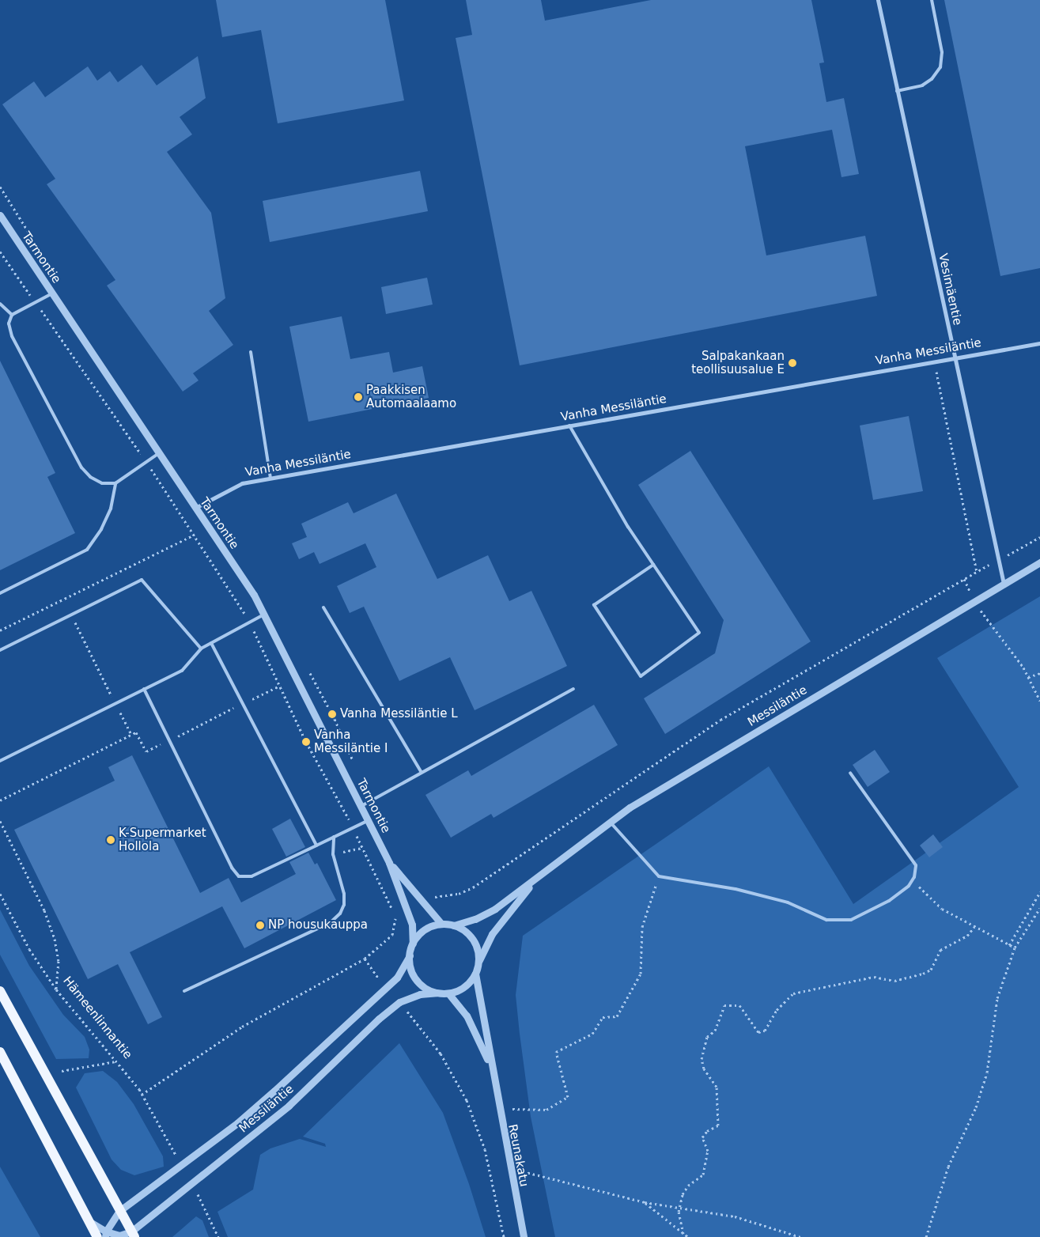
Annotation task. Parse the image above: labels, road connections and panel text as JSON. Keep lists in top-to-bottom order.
{
  "streets": {
    "street": [
      "Tarmontie",
      "Vesimäentie",
      "Vanha Messiläntie",
      "Messiläntie",
      "Reunakatu"
    ],
    "path": ["Hämeenlinnantie"]
  },
  "crossings": [
    ["Tarmontie", "Vanha Messiläntie"],
    ["Tarmontie", "Messiläntie"],
    ["Tarmontie", "Reunakatu"],
    ["Vesimäentie", "Vanha Messiläntie"],
    ["Vesimäentie", "Messiläntie"],
    ["Messiläntie", "Reunakatu"]
  ],
  "places": [
    "Salpakankaan teollisuusalue E",
    "Paakkisen Automaalaamo",
    "Vanha Messiläntie L",
    "Vanha Messiläntie I",
    "K-Supermarket Hollola",
    "NP housukauppa"
  ]
}
